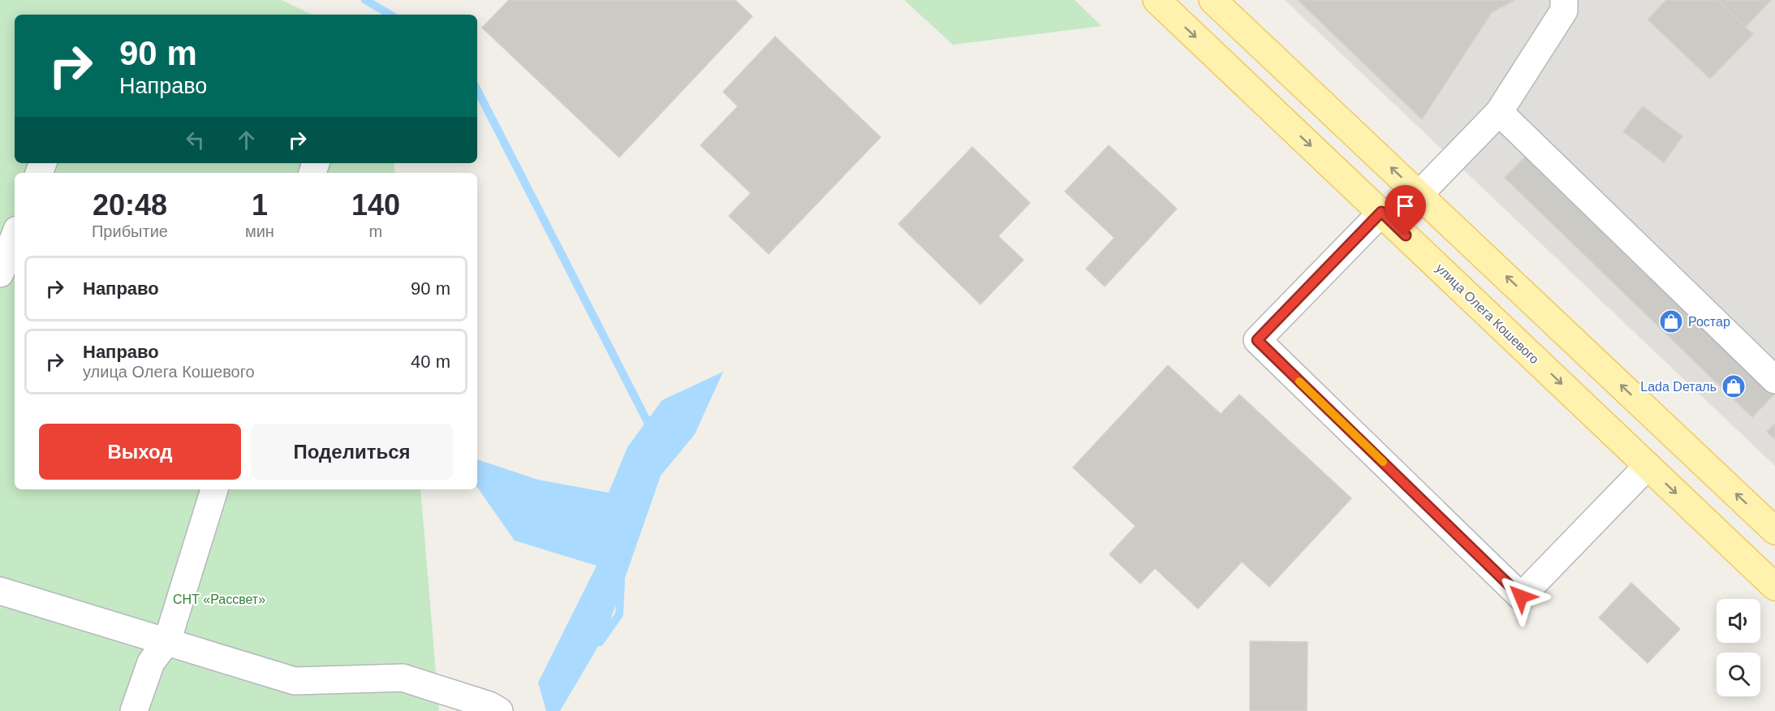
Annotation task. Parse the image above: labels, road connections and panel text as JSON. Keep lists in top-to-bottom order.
{
  "streets": {
    "main road": ["улица Олега Кошевого"]
  },
  "parks": ["СНТ «Рассвет»"],
  "places": {
    "shop": ["Ростар", "Lada Dеталь"]
  },
  "page": {
    "turn": ["90 m", "Направо"],
    "eta": [
      "20:48",
      "Прибытие",
      "1",
      "мин",
      "140",
      "m"
    ],
    "list": [
      {
        "name": "Направо",
        "value": "90 m"
      },
      {
        "name": "Направо",
        "note": "улица Олега Кошевого",
        "value": "40 m"
      }
    ],
    "buttons": ["Выход", "Поделиться"]
  }
}
